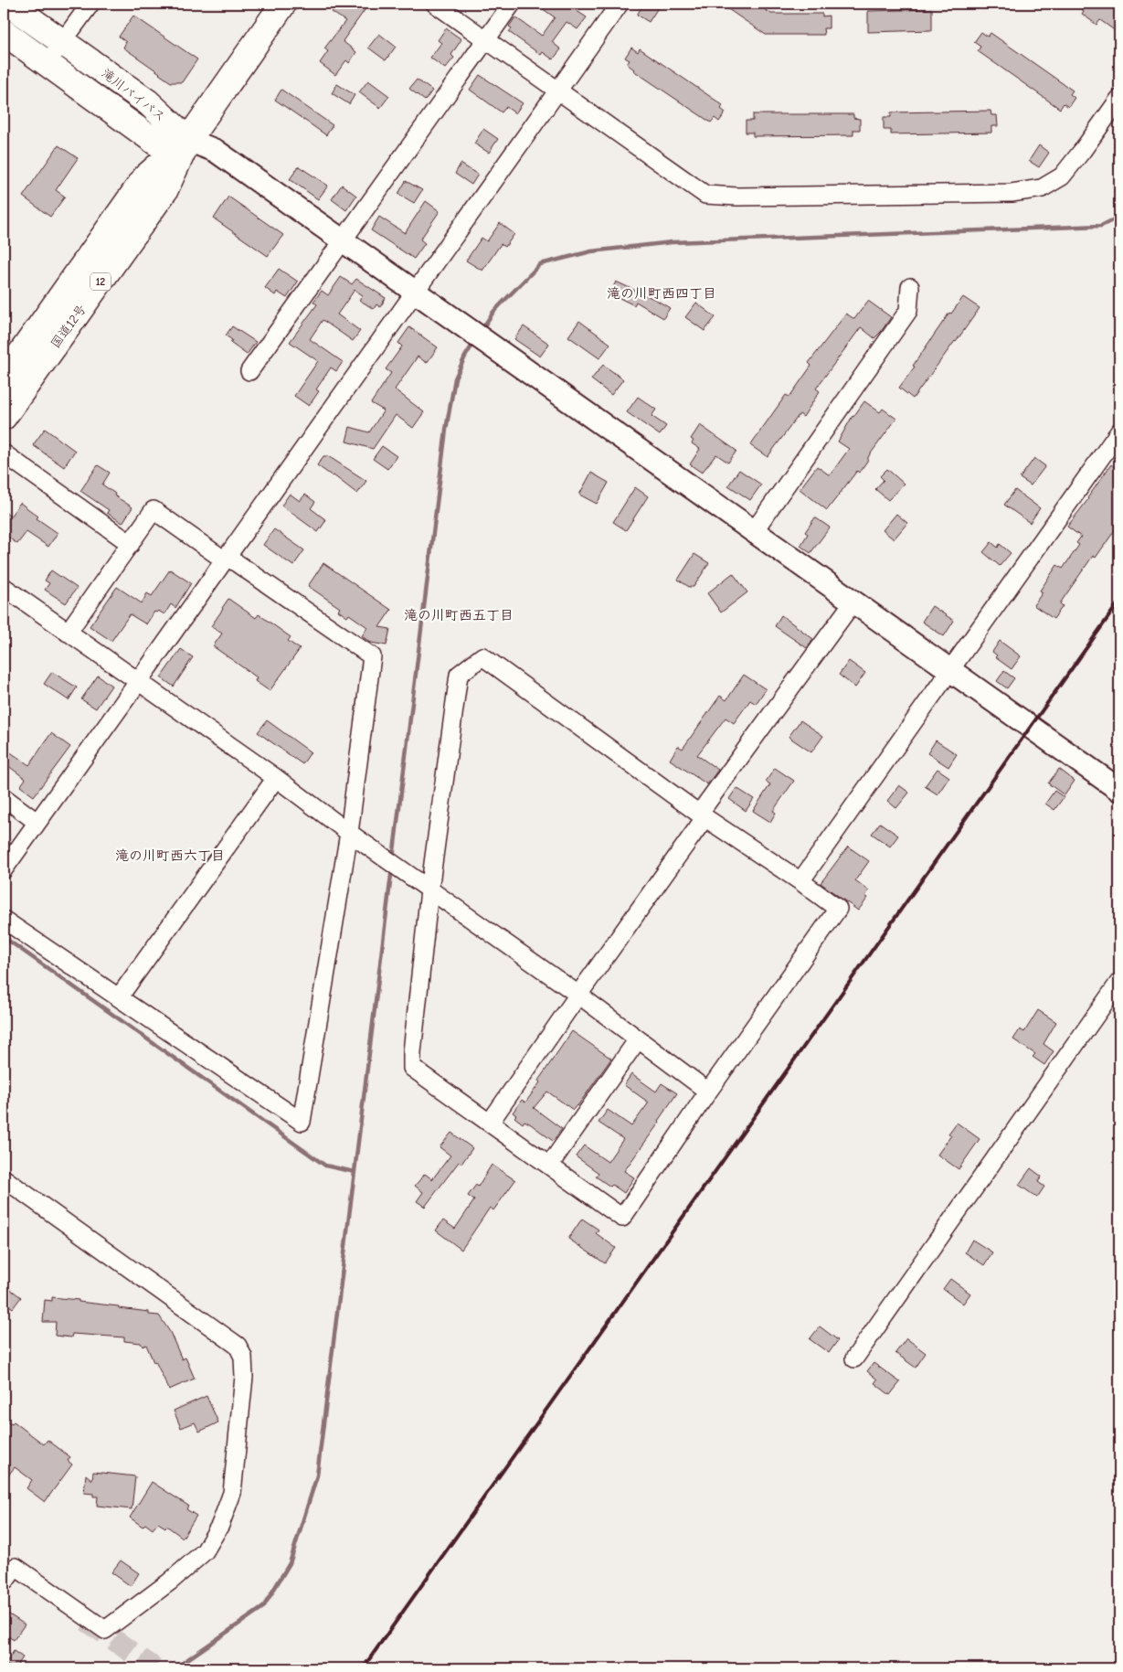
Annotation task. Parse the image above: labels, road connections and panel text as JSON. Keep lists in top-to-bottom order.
{
  "streets": {
    "highway": ["滝川バイパス", "12", "国道12号"]
  },
  "crossings": [
    ["滝川バイパス", "国道12号"]
  ],
  "districts": ["滝の川町西四丁目", "滝の川町西五丁目", "滝の川町西六丁目"]
}
